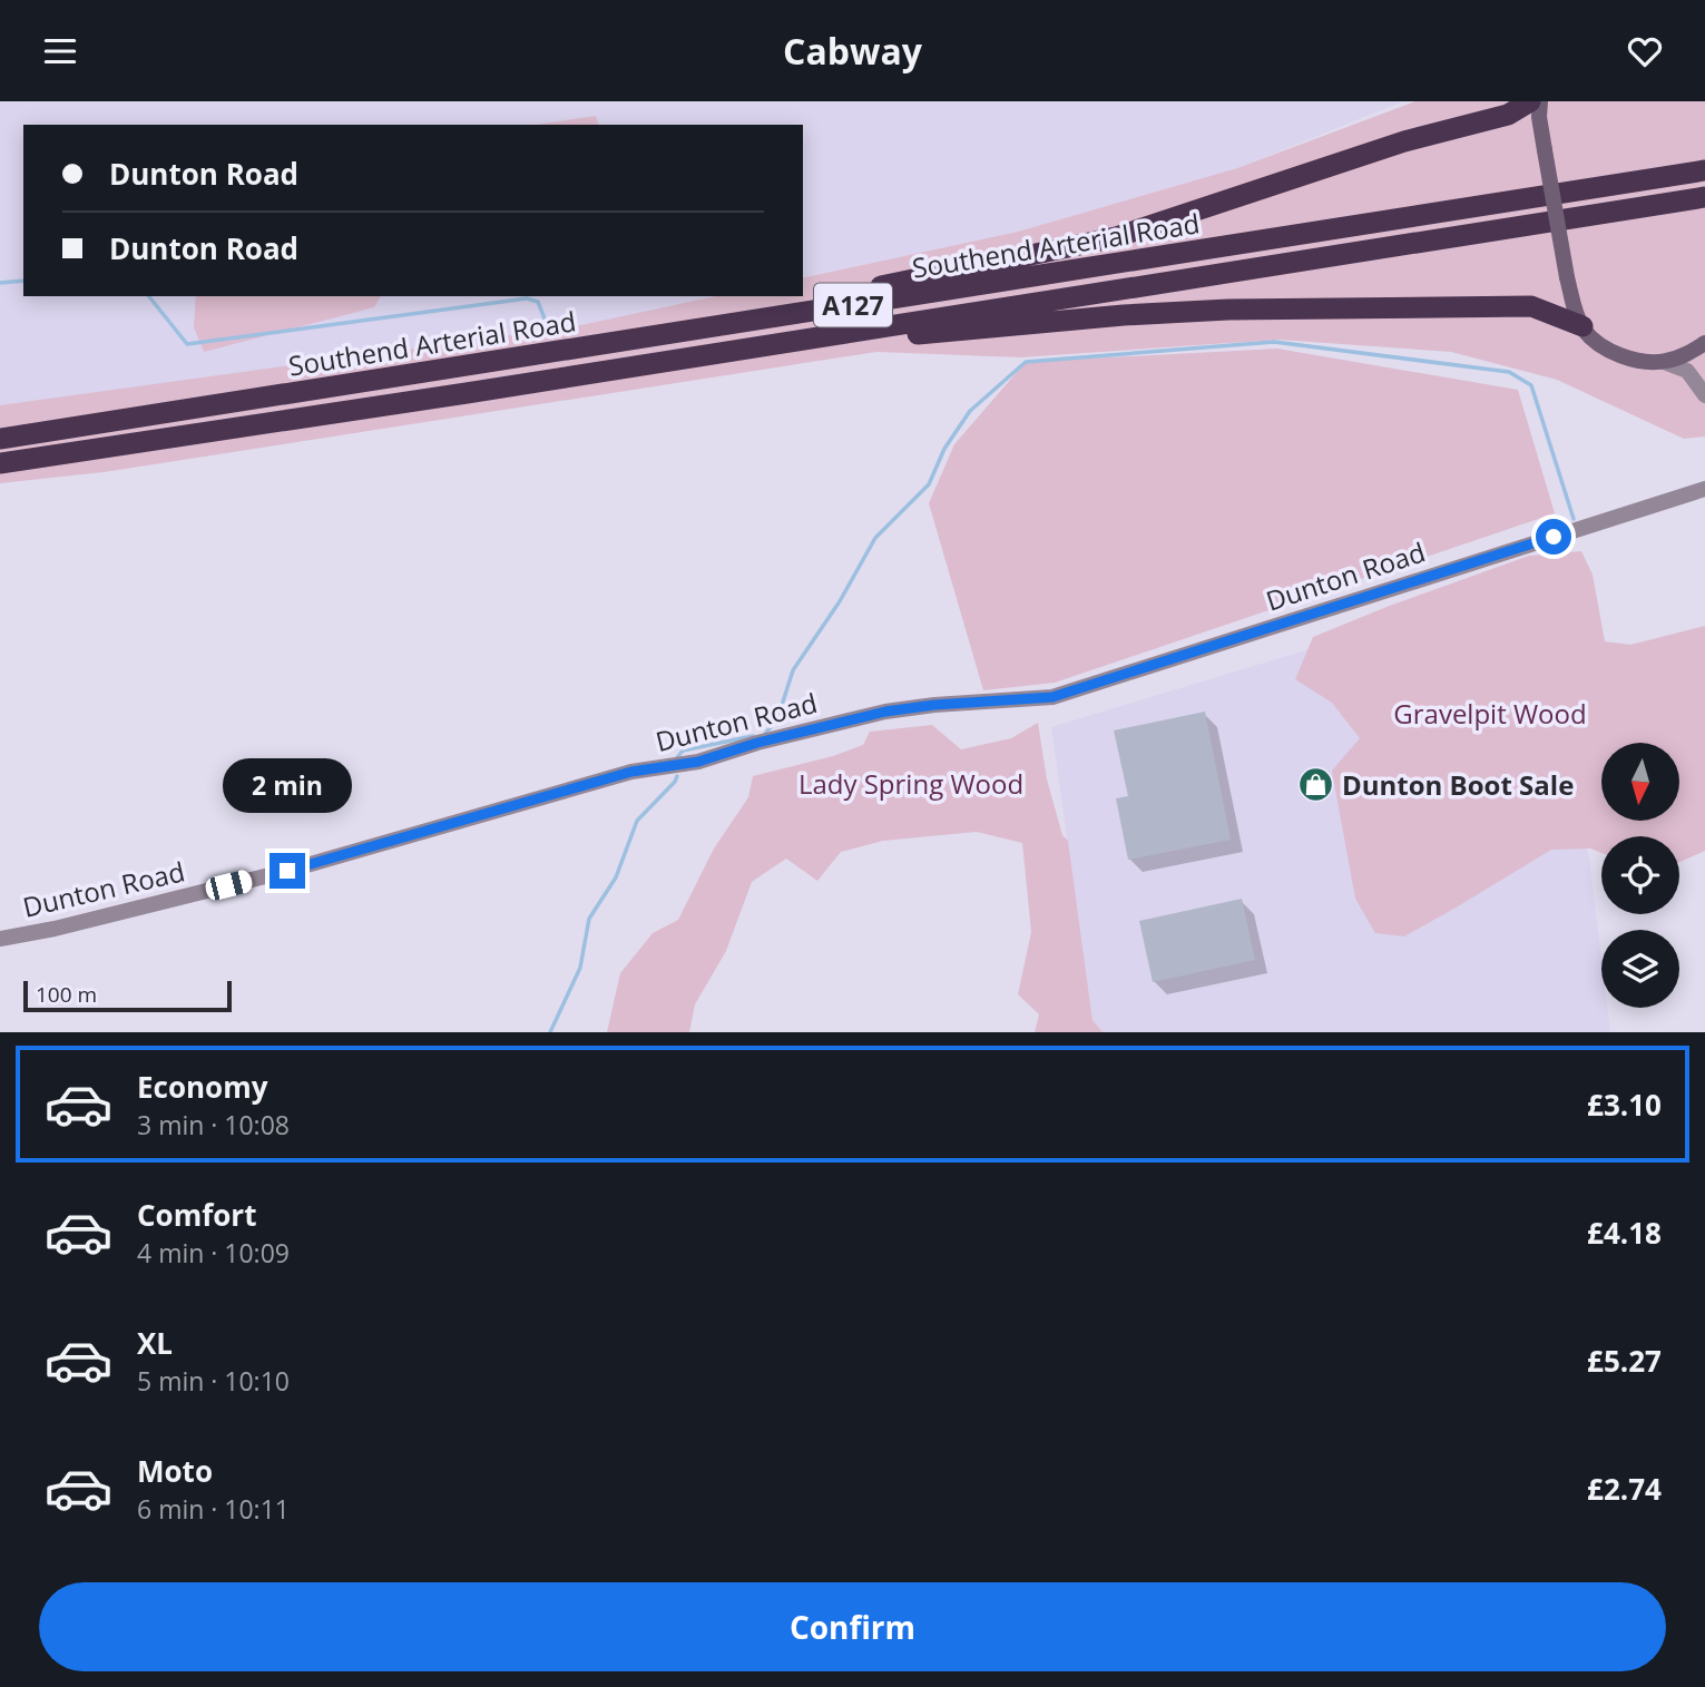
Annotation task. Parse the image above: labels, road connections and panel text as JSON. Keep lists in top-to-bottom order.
{
  "streets": {
    "highway": ["Southend Arterial Road", "A127"],
    "street": ["Dunton Road"]
  },
  "parks": ["Gravelpit Wood", "Lady Spring Wood"],
  "places": {
    "shop": ["Dunton Boot Sale"]
  },
  "scale_bar": "100 m",
  "north": "bottom",
  "page": {
    "header": "Cabway",
    "banner": ["Dunton Road", "Dunton Road"],
    "bubble": "2 min",
    "scale": "100 m",
    "list": [
      {
        "name": "Economy",
        "note": "3 min · 10:08",
        "value": "£3.10"
      },
      {
        "name": "Comfort",
        "note": "4 min · 10:09",
        "value": "£4.18"
      },
      {
        "name": "XL",
        "note": "5 min · 10:10",
        "value": "£5.27"
      },
      {
        "name": "Moto",
        "note": "6 min · 10:11",
        "value": "£2.74"
      }
    ],
    "buttons": "Confirm"
  }
}
